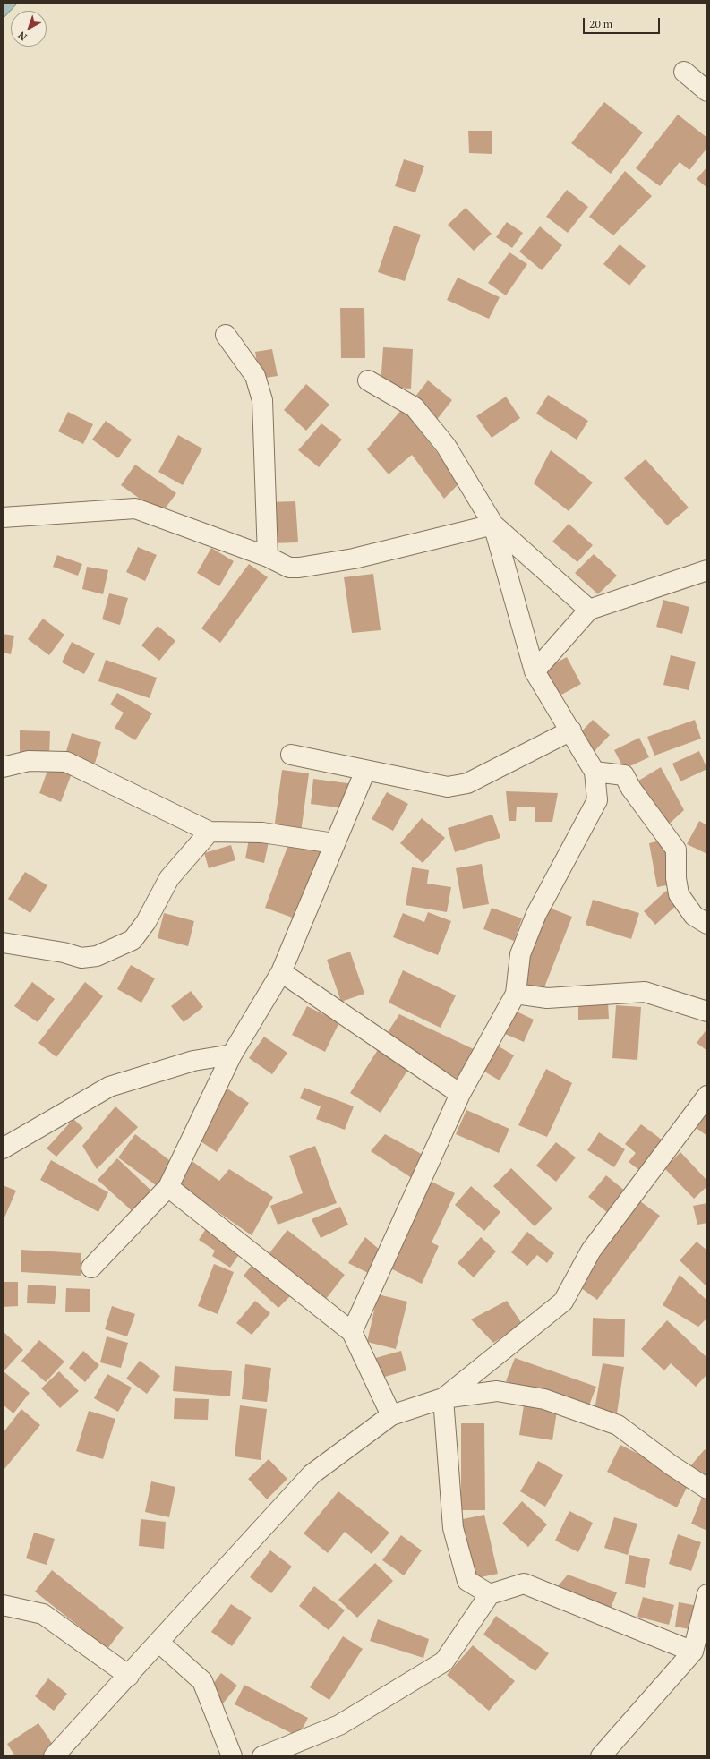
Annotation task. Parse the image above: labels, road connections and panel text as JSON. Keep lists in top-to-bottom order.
{
  "scale_bar": "20 m",
  "north": "bottom left"
}
